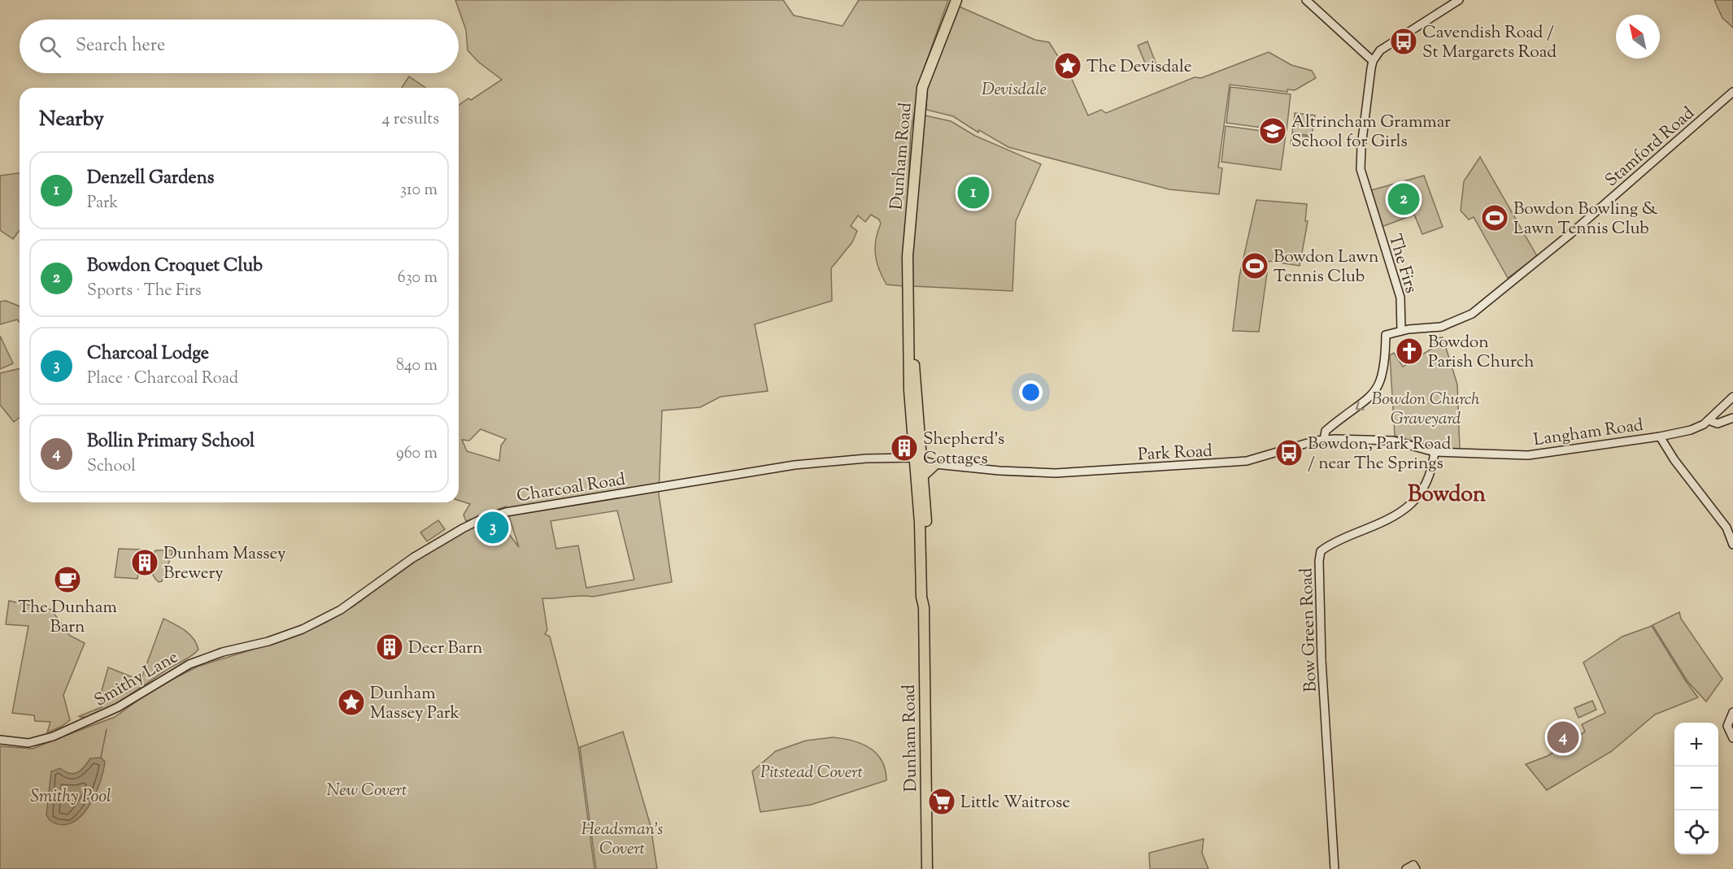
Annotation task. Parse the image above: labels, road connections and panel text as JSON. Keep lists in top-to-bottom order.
{
  "streets": {
    "highway": ["Dunham Road"],
    "main road": [
      "Stamford Road",
      "The Firs",
      "Langham Road",
      "Park Road",
      "Charcoal Road",
      "Bow Green Road",
      "Smithy Lane"
    ]
  },
  "crossings": [
    ["Stamford Road", "The Firs"],
    ["Stamford Road", "Park Road"],
    ["Dunham Road", "Park Road"],
    ["Dunham Road", "Charcoal Road"],
    ["Langham Road", "Park Road"],
    ["Langham Road", "Bow Green Road"],
    ["Park Road", "Charcoal Road"],
    ["Park Road", "Bow Green Road"],
    ["Charcoal Road", "Smithy Lane"]
  ],
  "districts": ["Bowdon"],
  "water": ["Smithy Pool"],
  "parks": [
    "Devisdale",
    "Bowdon Church Graveyard",
    "Pitstead Covert",
    "New Covert",
    "Headsman's Covert"
  ],
  "places": {
    "bus stop": ["Cavendish Road / St Margarets Road", "Bowdon, Park Road / near The Springs"],
    "place": ["The Devisdale", "Dunham Massey Park"],
    "school or university": ["Altrincham Grammar School for Girls"],
    "sports": ["Bowdon Bowling & Lawn Tennis Club", "Bowdon Lawn Tennis Club"],
    "church": ["Bowdon Parish Church"],
    "building": ["Shepherd's Cottages", "Dunham Massey Brewery", "Deer Barn"],
    "cafe": ["The Dunham Barn"],
    "supermarket": ["Little Waitrose"]
  },
  "north": "top left",
  "page": {
    "search": "Search here",
    "heading": ["Nearby", "4 results"],
    "list": [
      {
        "mark": "1",
        "name": "Denzell Gardens",
        "note": "Park",
        "value": "310 m"
      },
      {
        "mark": "2",
        "name": "Bowdon Croquet Club",
        "note": "Sports · The Firs",
        "value": "630 m"
      },
      {
        "mark": "3",
        "name": "Charcoal Lodge",
        "note": "Place · Charcoal Road",
        "value": "840 m"
      },
      {
        "mark": "4",
        "name": "Bollin Primary School",
        "note": "School",
        "value": "960 m"
      }
    ],
    "pins": [
      "1",
      "2",
      "3",
      "4"
    ],
    "map_buttons": ["+", "−"]
  }
}
